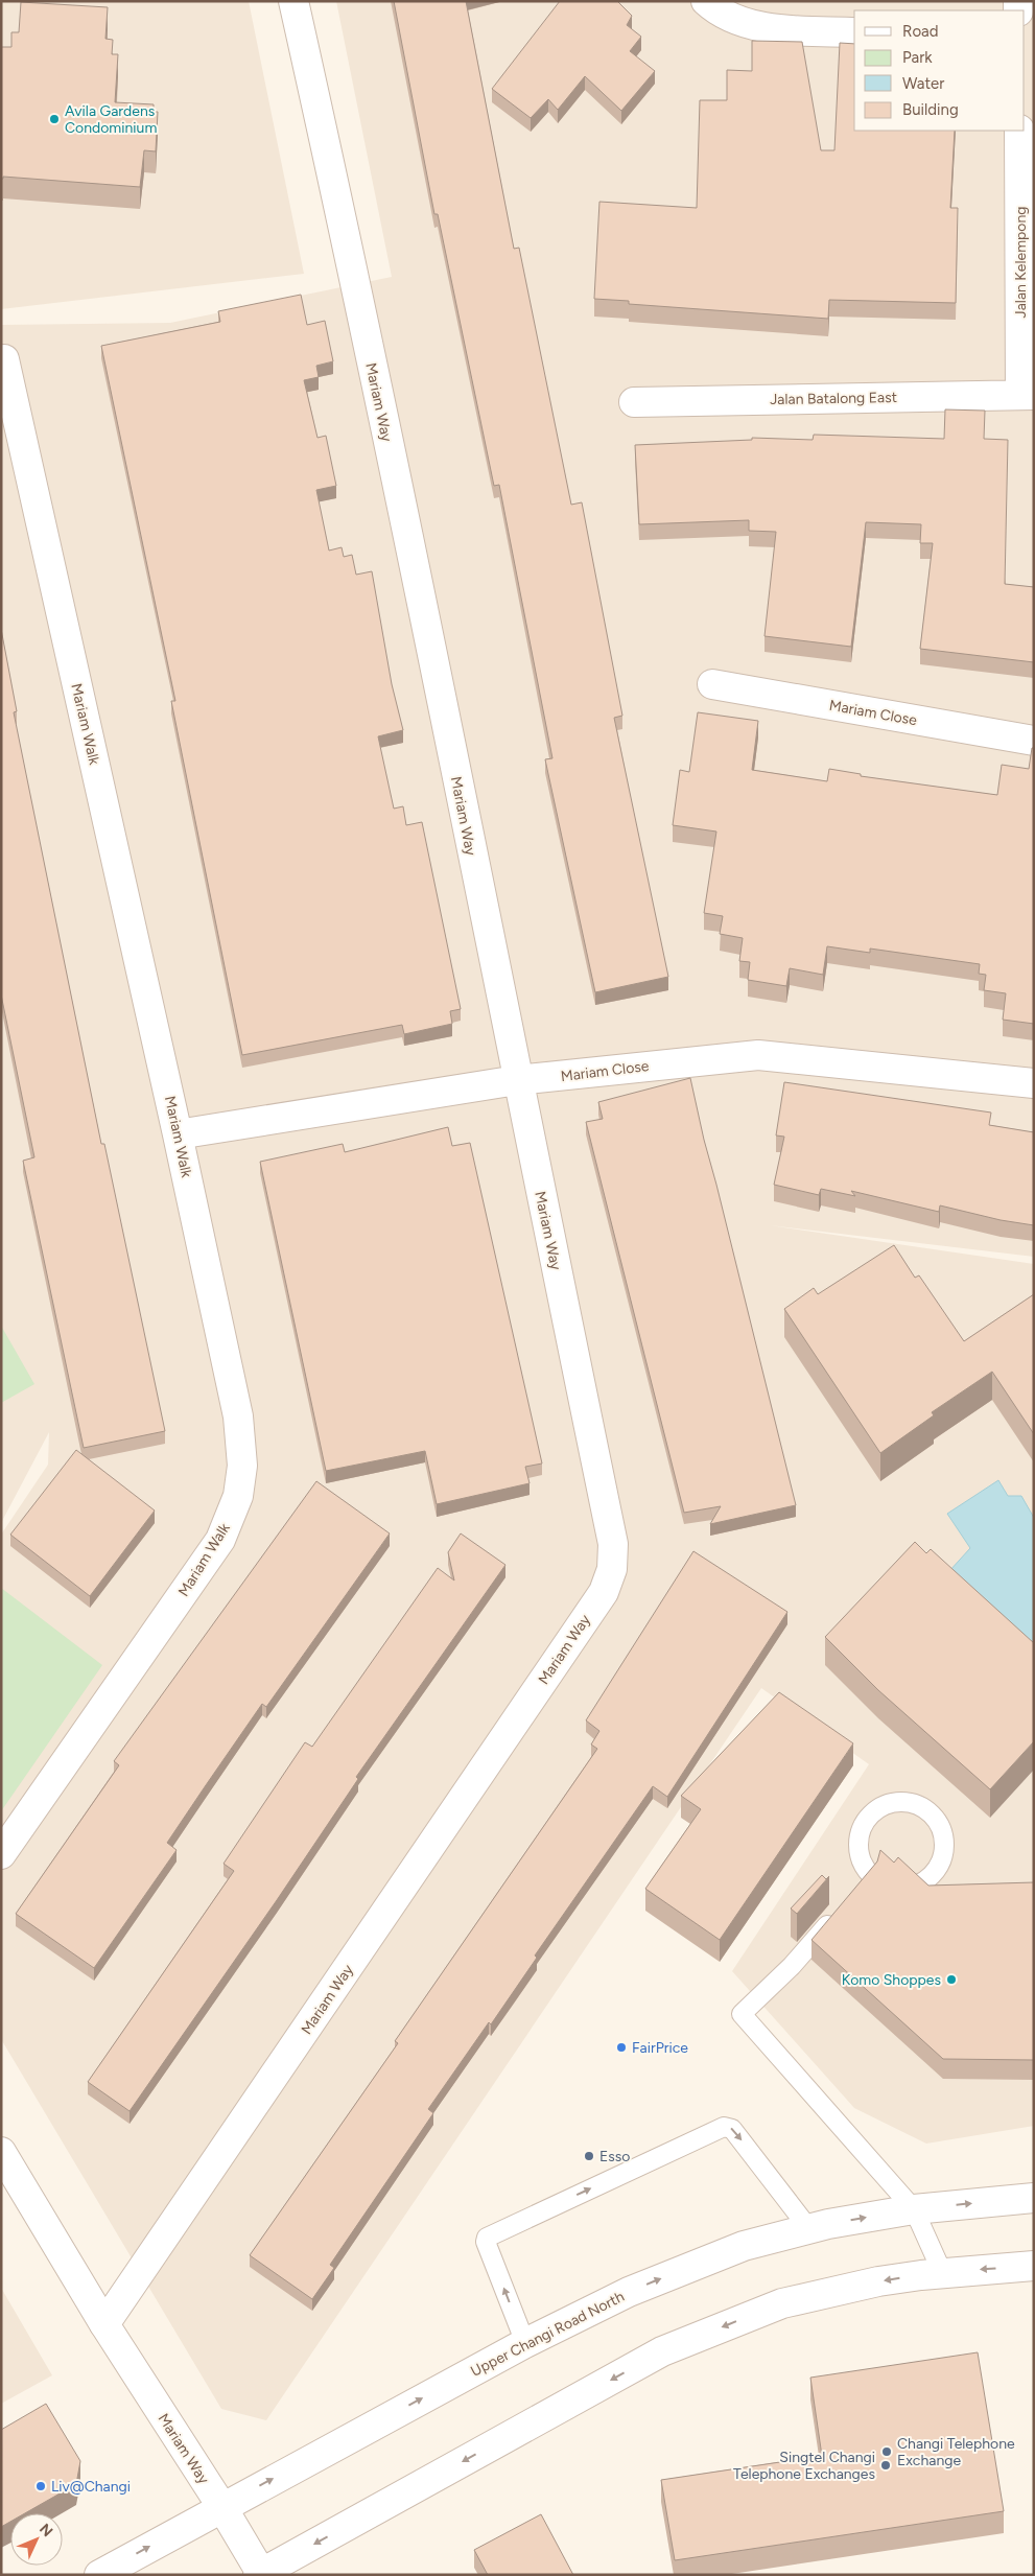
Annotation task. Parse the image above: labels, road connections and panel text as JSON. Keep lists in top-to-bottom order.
{
  "streets": {
    "street": [
      "Jalan Kelempong",
      "Jalan Batalong East",
      "Mariam Way",
      "Mariam Close",
      "Mariam Walk",
      "Upper Changi Road North"
    ]
  },
  "crossings": [
    ["Jalan Kelempong", "Jalan Batalong East"],
    ["Mariam Way", "Mariam Close"],
    ["Mariam Way", "Upper Changi Road North"],
    ["Mariam Close", "Mariam Walk"]
  ],
  "places": [
    "Avila Gardens Condominium",
    "Komo Shoppes",
    "FairPrice",
    "Esso",
    "Changi Telephone Exchange",
    "Singtel Changi Telephone Exchanges",
    "Liv@Changi"
  ],
  "legend": [
    "Road",
    "Park",
    "Water",
    "Building"
  ],
  "north": "top right"
}
